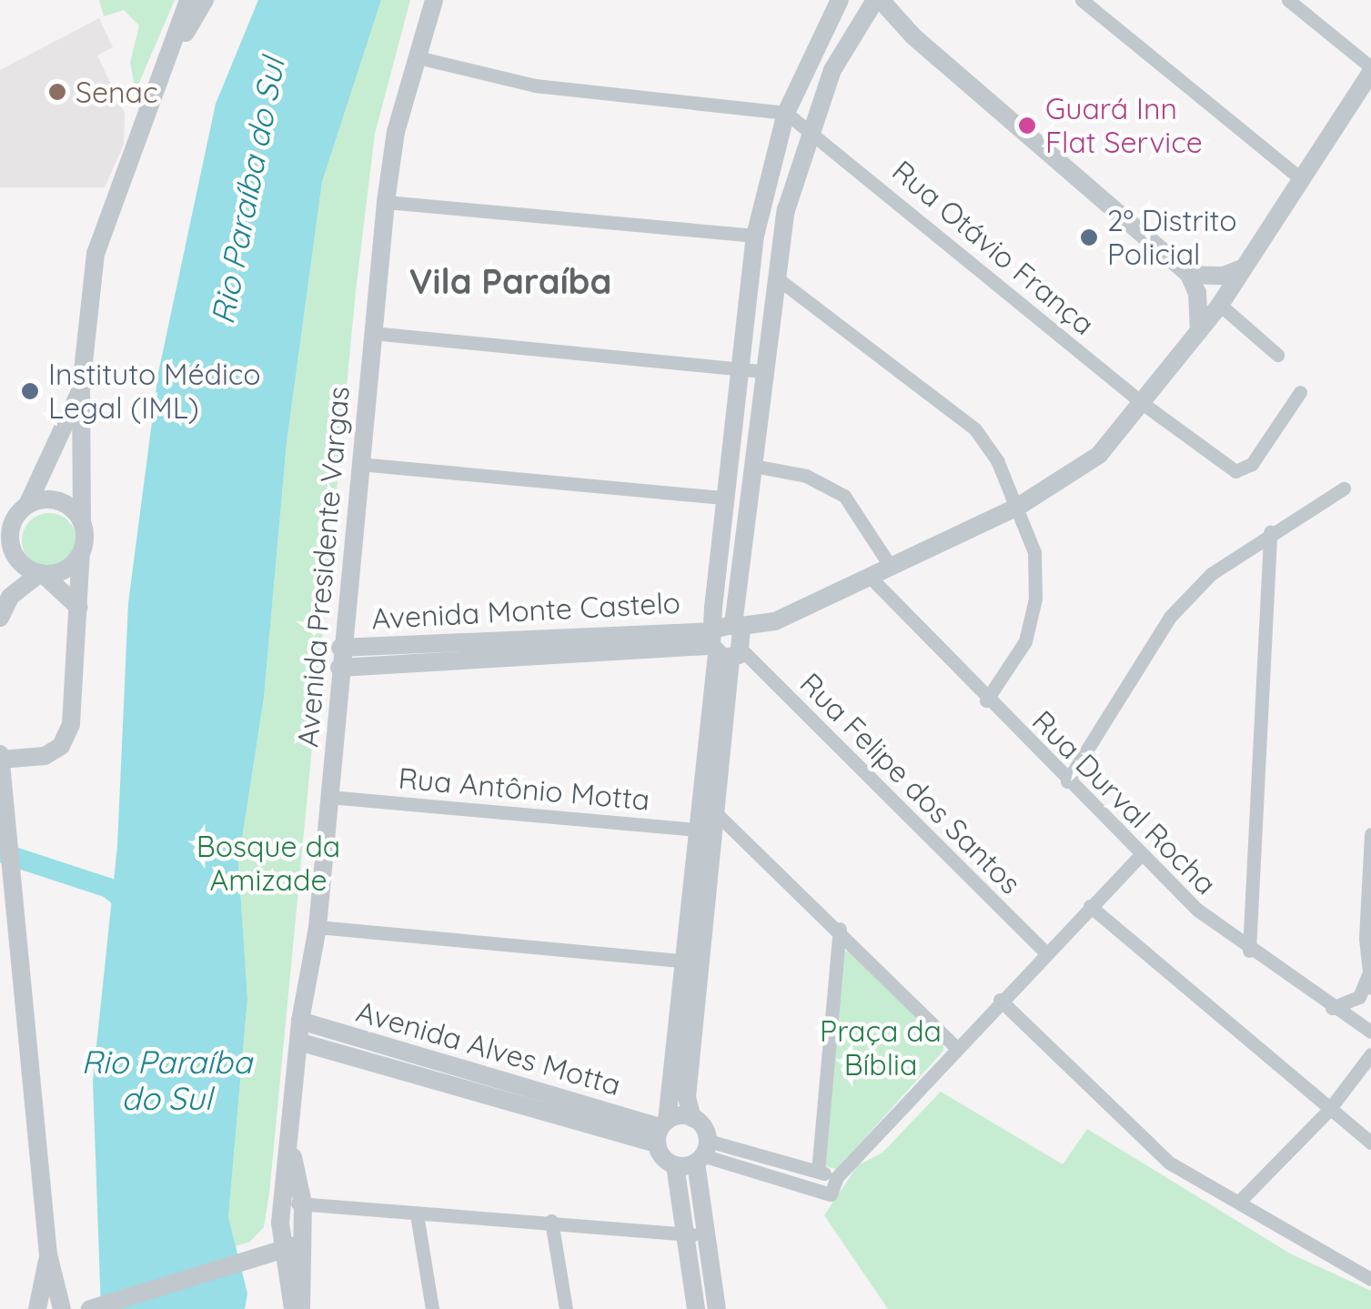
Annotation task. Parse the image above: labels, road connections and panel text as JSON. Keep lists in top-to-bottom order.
{
  "streets": {
    "street": [
      "Rua Otávio França",
      "Avenida Presidente Vargas",
      "Avenida Monte Castelo",
      "Rua Felipe dos Santos",
      "Rua Antônio Motta",
      "Rua Durval Rocha",
      "Avenida Alves Motta"
    ]
  },
  "crossings": [
    ["Avenida Presidente Vargas", "Avenida Monte Castelo"],
    ["Avenida Presidente Vargas", "Rua Antônio Motta"],
    ["Avenida Presidente Vargas", "Avenida Alves Motta"],
    ["Avenida Monte Castelo", "Rua Felipe dos Santos"]
  ],
  "districts": ["Vila Paraíba"],
  "water": ["Rio Paraíba do Sul"],
  "parks": ["Bosque da Amizade", "Praça da Bíblia"],
  "places": [
    "Senac",
    "Guará Inn Flat Service",
    "2º Distrito Policial",
    "Instituto Médico Legal (IML)"
  ]
}
